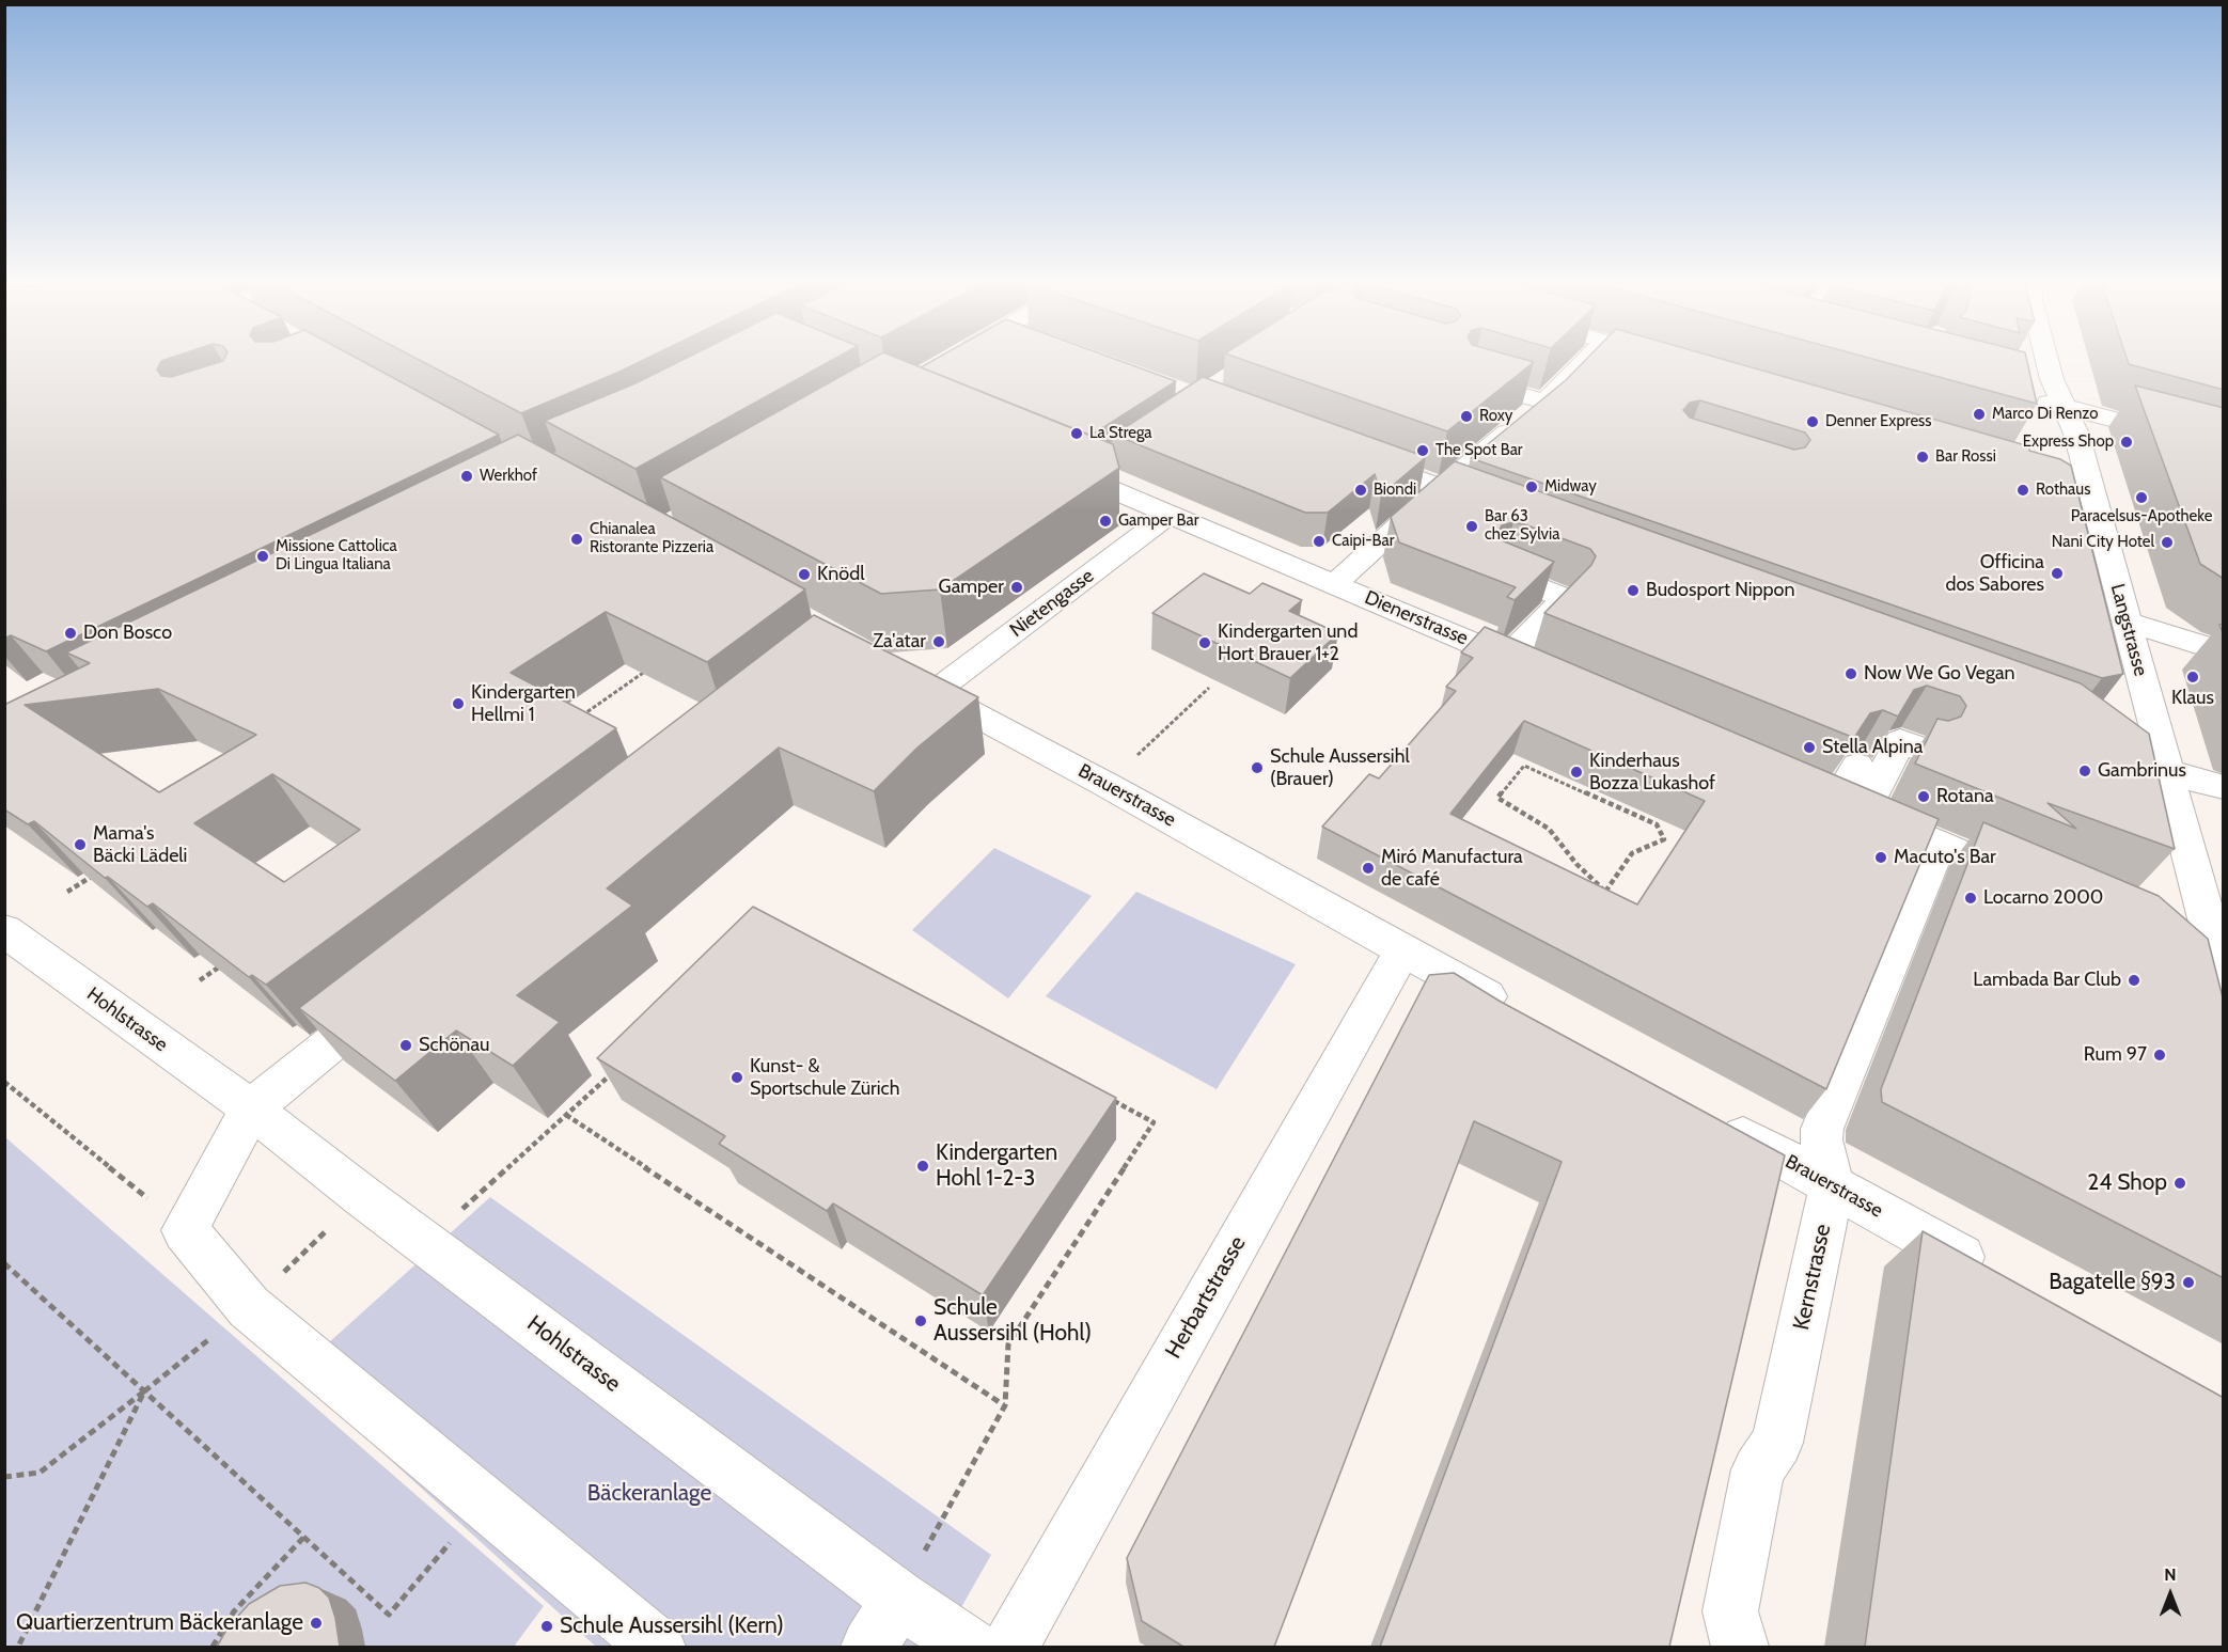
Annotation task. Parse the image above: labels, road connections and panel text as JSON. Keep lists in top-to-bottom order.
{
  "streets": {
    "street": [
      "Nietengasse",
      "Dienerstrasse",
      "Langstrasse",
      "Brauerstrasse",
      "Hohlstrasse",
      "Kernstrasse",
      "Herbartstrasse"
    ]
  },
  "crossings": [
    ["Nietengasse", "Dienerstrasse"],
    ["Nietengasse", "Brauerstrasse"],
    ["Brauerstrasse", "Kernstrasse"],
    ["Brauerstrasse", "Herbartstrasse"]
  ],
  "parks": ["Bäckeranlage"],
  "places": [
    "Marco Di Renzo",
    "Roxy",
    "Denner Express",
    "La Strega",
    "Express Shop",
    "The Spot Bar",
    "Bar Rossi",
    "Werkhof",
    "Midway",
    "Biondi",
    "Rothaus",
    "Paracelsus-Apotheke",
    "Gamper Bar",
    "Bar 63 chez Sylvia",
    "Chianalea Ristorante Pizzeria",
    "Caipi-Bar",
    "Nani City Hotel",
    "Missione Cattolica Di Lingua Italiana",
    "Officina dos Sabores",
    "Knödl",
    "Gamper",
    "Budosport Nippon",
    "Don Bosco",
    "Za'atar",
    "Kindergarten und Hort Brauer 1+2",
    "Now We Go Vegan",
    "Klaus",
    "Kindergarten Hellmi 1",
    "Stella Alpina",
    "Schule Aussersihl (Brauer)",
    "Gambrinus",
    "Kinderhaus Bozza Lukashof",
    "Rotana",
    "Mama's Bäcki Lädeli",
    "Macuto's Bar",
    "Miró Manufactura de café",
    "Locarno 2000",
    "Lambada Bar Club",
    "Schönau",
    "Rum 97",
    "Kunst- & Sportschule Zürich",
    "Kindergarten Hohl 1-2-3",
    "24 Shop",
    "Bagatelle §93",
    "Schule Aussersihl (Hohl)",
    "Quartierzentrum Bäckeranlage",
    "Schule Aussersihl (Kern)"
  ],
  "north": "top"
}
